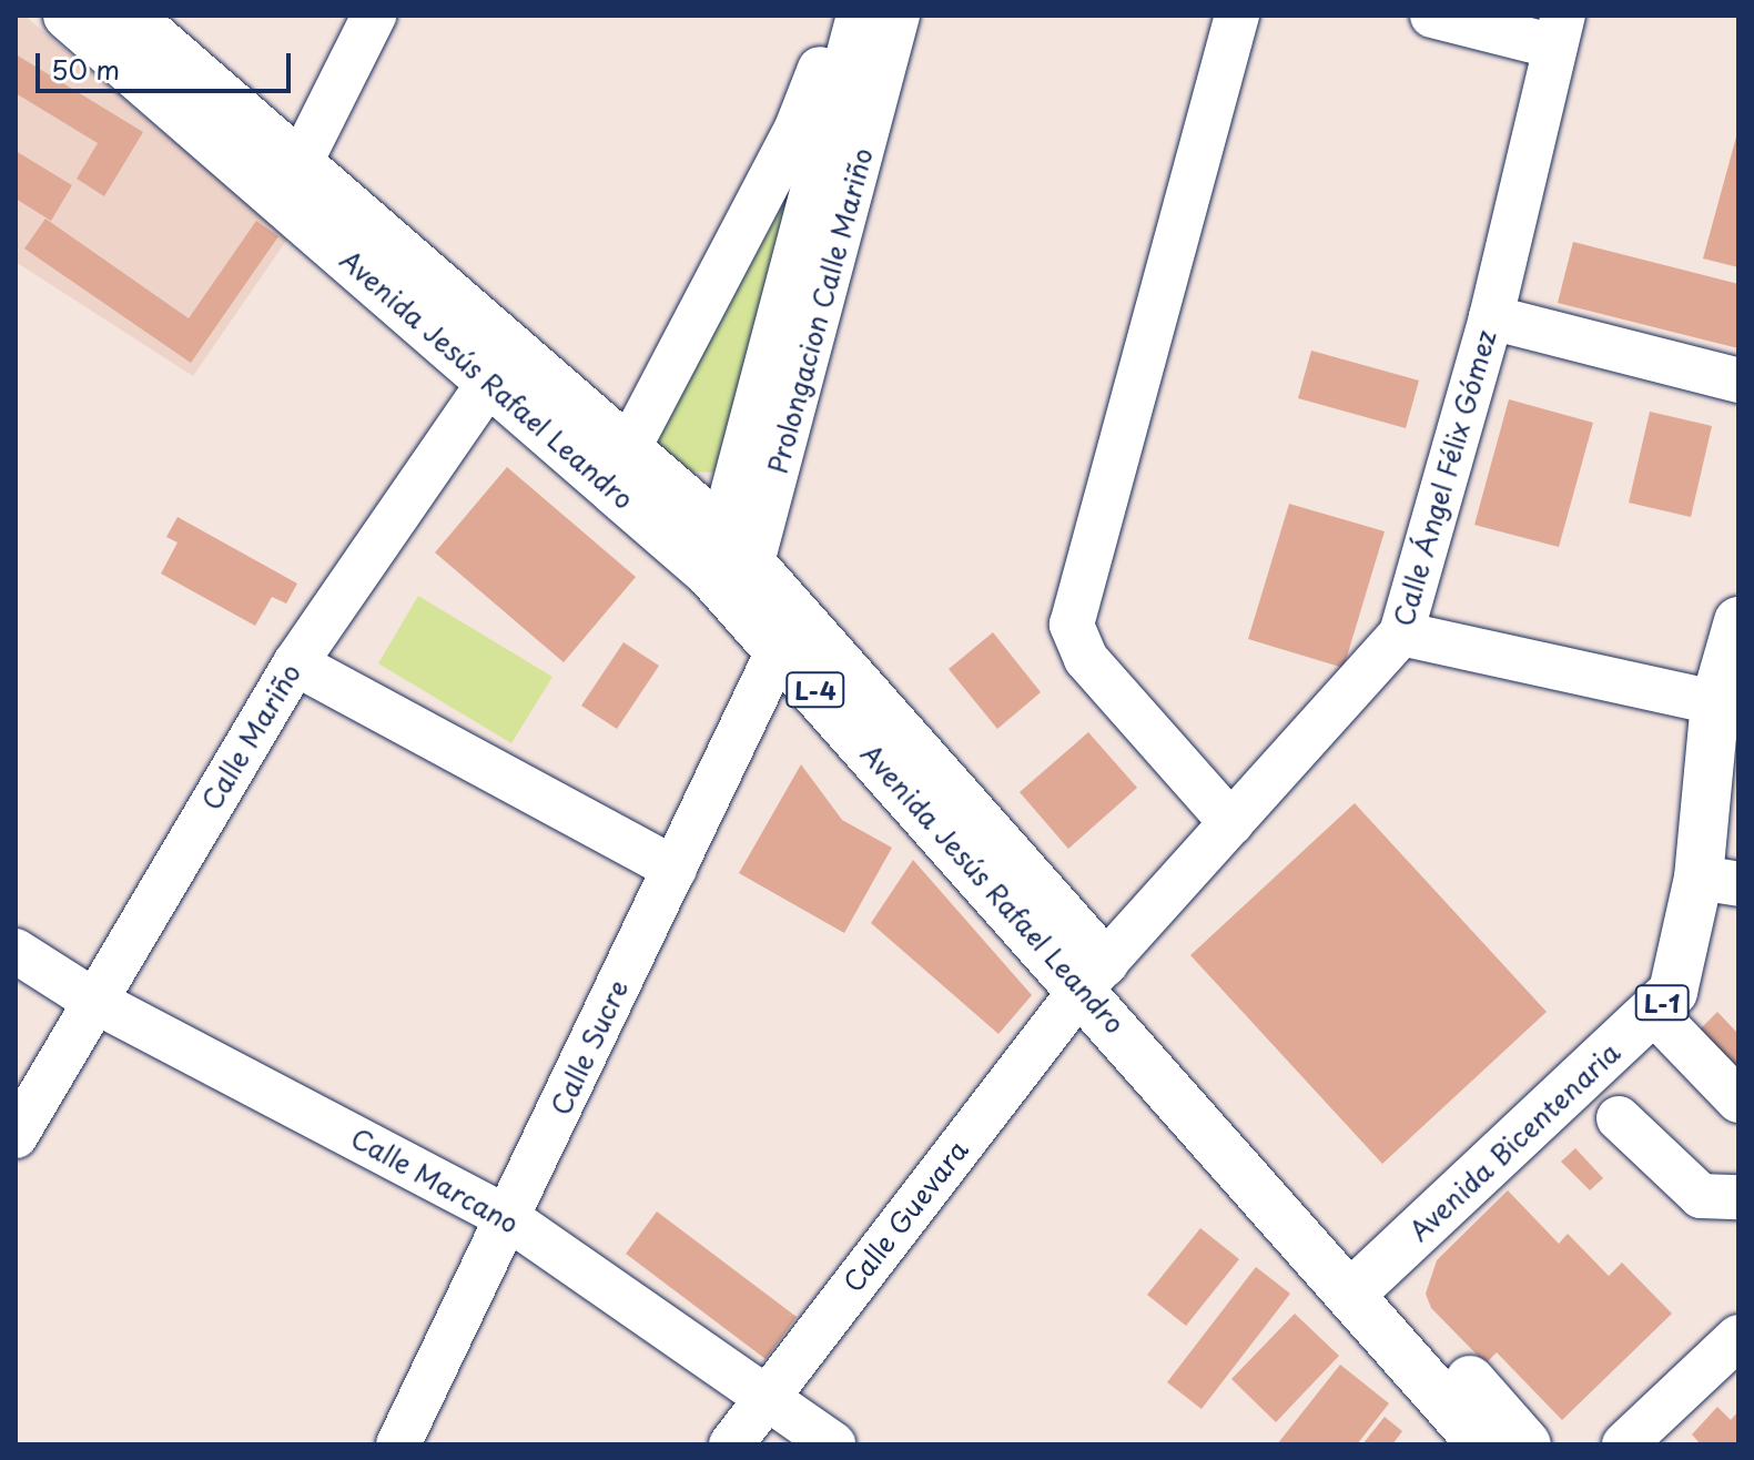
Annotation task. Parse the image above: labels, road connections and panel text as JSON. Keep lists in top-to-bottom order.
{
  "streets": {
    "main road": [
      "Avenida Jesús Rafael Leandro",
      "L-4",
      "L-1",
      "Avenida Bicentenaria"
    ],
    "street": [
      "Prolongacion Calle Mariño",
      "Calle Ángel Félix Gómez",
      "Calle Mariño",
      "Calle Sucre",
      "Calle Marcano",
      "Calle Guevara"
    ]
  },
  "crossings": [
    ["Prolongacion Calle Mariño", "Avenida Jesús Rafael Leandro"],
    ["Avenida Jesús Rafael Leandro", "Calle Ángel Félix Gómez"],
    ["Avenida Jesús Rafael Leandro", "Calle Mariño"],
    ["Avenida Jesús Rafael Leandro", "Calle Sucre"],
    ["Avenida Jesús Rafael Leandro", "Avenida Bicentenaria"],
    ["Avenida Jesús Rafael Leandro", "Calle Guevara"],
    ["Calle Ángel Félix Gómez", "Calle Guevara"],
    ["Calle Mariño", "Calle Marcano"],
    ["Calle Sucre", "Calle Marcano"],
    ["Calle Marcano", "Calle Guevara"]
  ],
  "scale_bar": "50 m"
}
